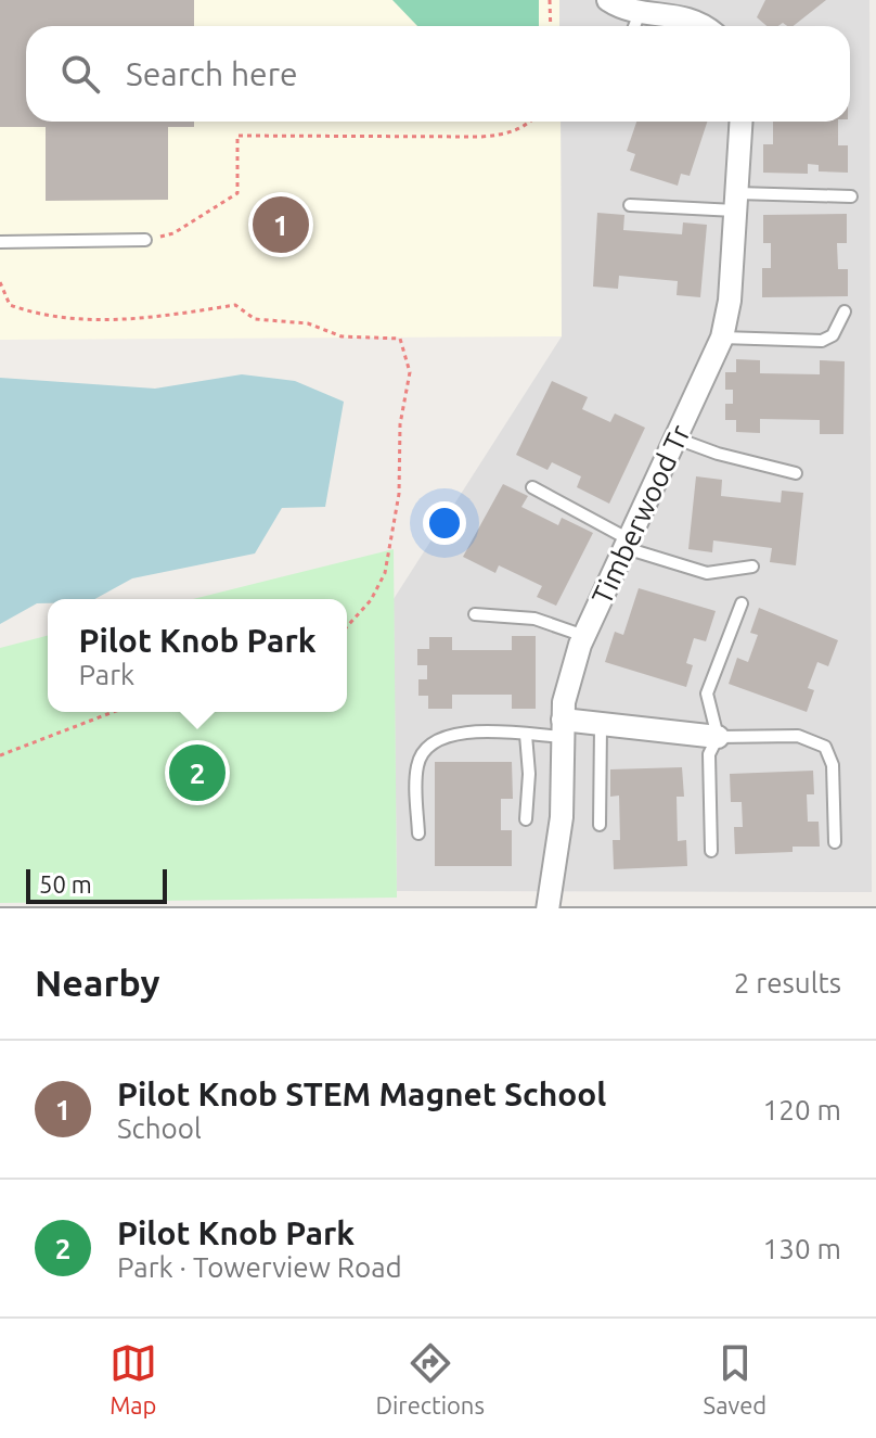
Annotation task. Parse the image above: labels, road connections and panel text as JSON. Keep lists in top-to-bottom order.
{
  "streets": {
    "street": ["Timberwood Tr"]
  },
  "scale_bar": "50 m",
  "page": {
    "search": "Search here",
    "pins": ["1", "2"],
    "popup": ["Pilot Knob Park", "Park"],
    "scale": "50 m",
    "heading": ["Nearby", "2 results"],
    "list": [
      {
        "mark": "1",
        "name": "Pilot Knob STEM Magnet School",
        "note": "School",
        "value": "120 m"
      },
      {
        "mark": "2",
        "name": "Pilot Knob Park",
        "note": "Park · Towerview Road",
        "value": "130 m"
      }
    ],
    "nav": ["Map", "Directions", "Saved"]
  }
}
